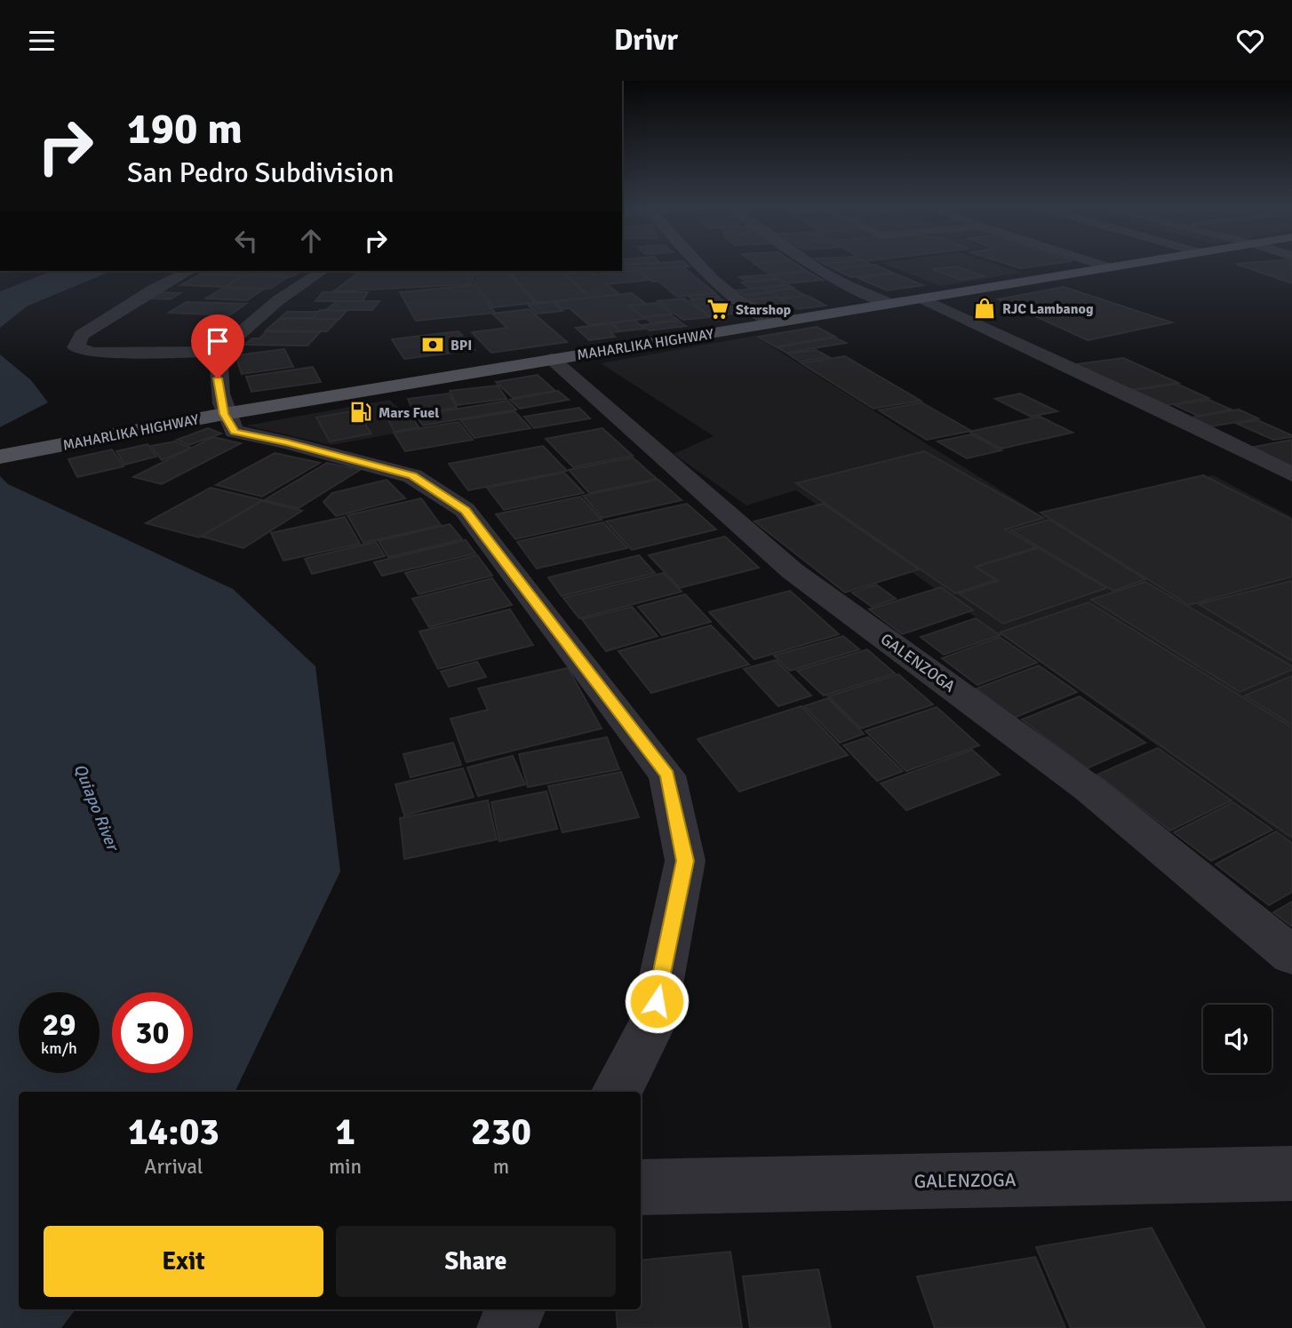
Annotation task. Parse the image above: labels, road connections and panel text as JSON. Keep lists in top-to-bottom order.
{
  "streets": {
    "main road": ["MAHARLIKA HIGHWAY"],
    "street": ["GALENZOGA"]
  },
  "crossings": [
    ["MAHARLIKA HIGHWAY", "GALENZOGA"]
  ],
  "water": ["Quiapo River"],
  "places": {
    "shop": ["RJC Lambanog"],
    "supermarket": ["Starshop"],
    "bank": ["BPI"],
    "fuel station": ["Mars Fuel"]
  },
  "page": {
    "header": "Drivr",
    "turn": ["190 m", "San Pedro Subdivision"],
    "speed": "29 km/h",
    "limit": "30",
    "eta": [
      "14:03",
      "Arrival",
      "1",
      "min",
      "230",
      "m"
    ],
    "buttons": ["Exit", "Share"]
  }
}
